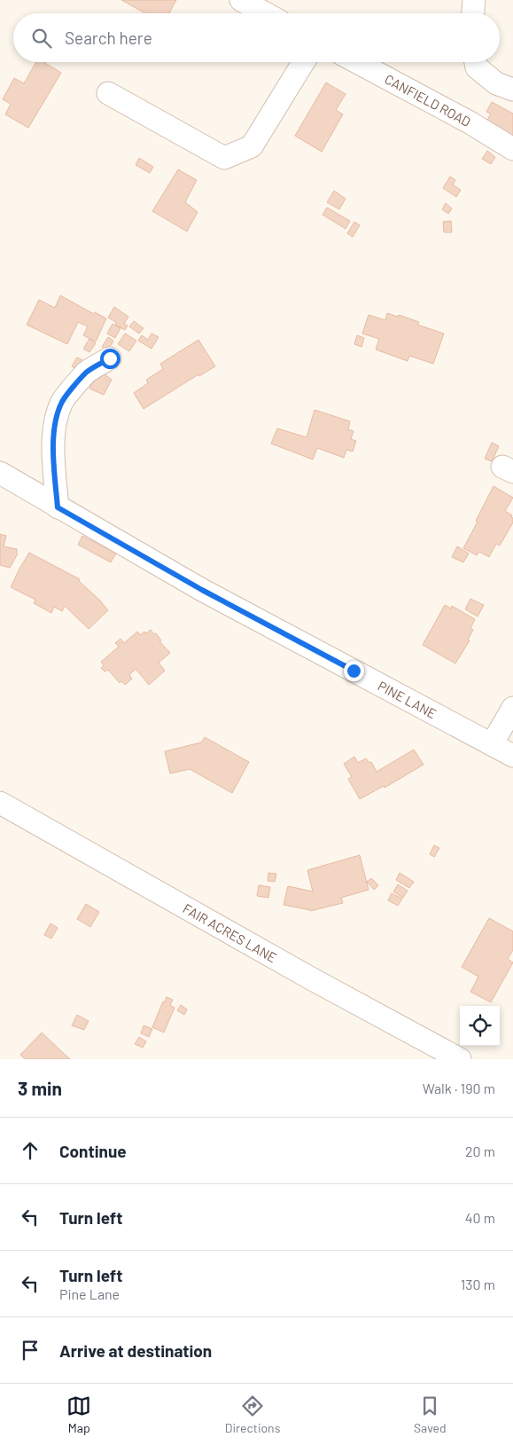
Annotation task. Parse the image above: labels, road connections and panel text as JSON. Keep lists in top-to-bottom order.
{
  "streets": {
    "street": ["CANFIELD ROAD", "PINE LANE", "FAIR ACRES LANE"]
  },
  "page": {
    "search": "Search here",
    "heading": ["3 min", "Walk · 190 m"],
    "list": [
      ["Continue", "20 m"],
      ["Turn left", "40 m"],
      ["Turn left", "Pine Lane", "130 m"],
      "Arrive at destination"
    ],
    "nav": ["Map", "Directions", "Saved"]
  }
}
